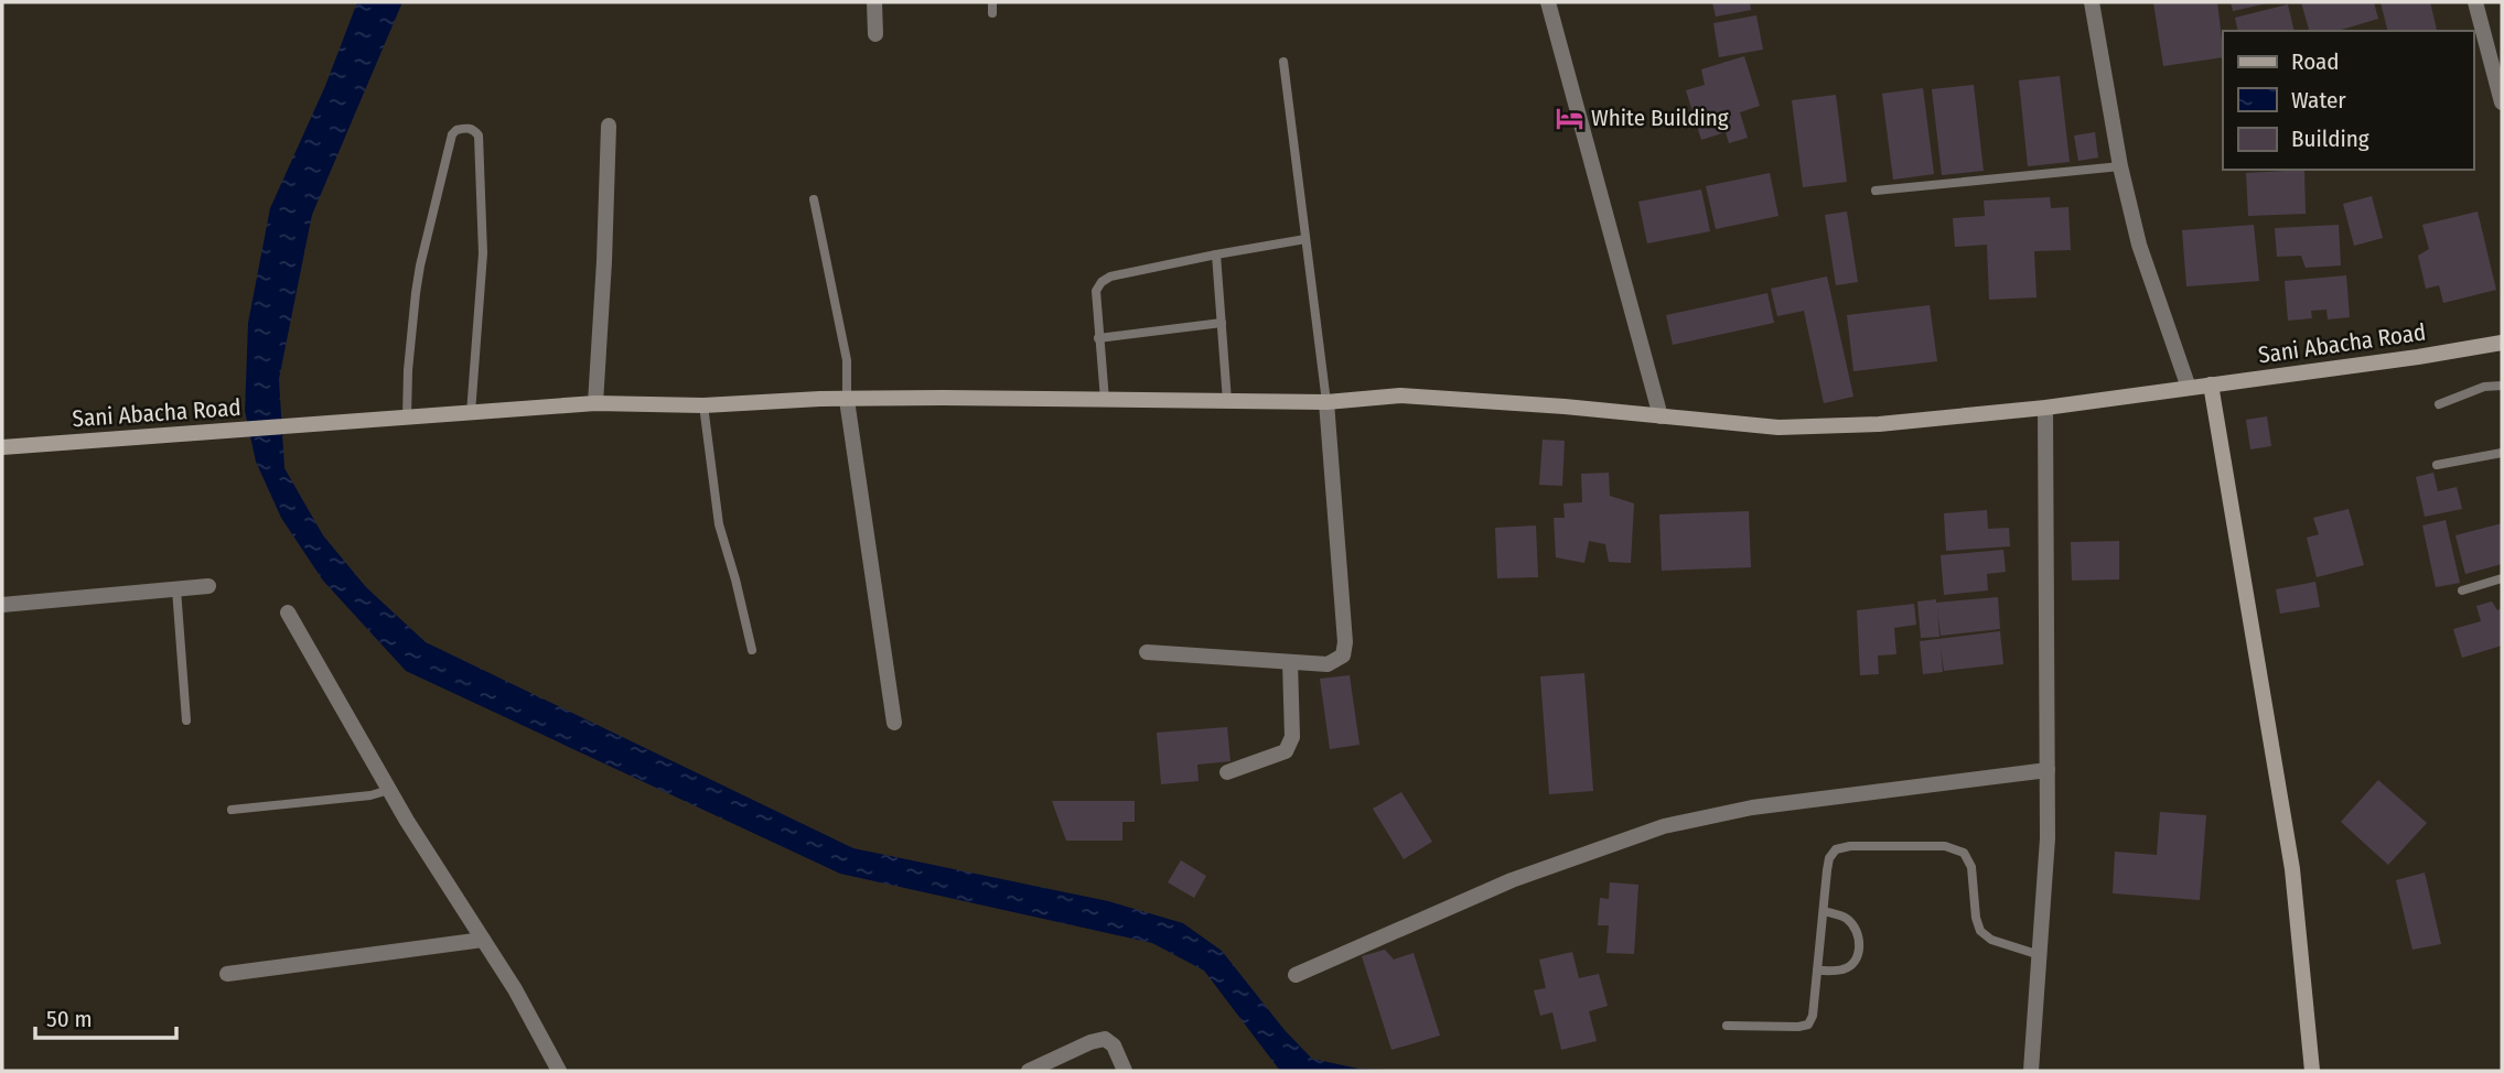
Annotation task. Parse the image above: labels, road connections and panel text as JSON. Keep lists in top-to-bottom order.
{
  "streets": {
    "street": ["Sani Abacha Road"]
  },
  "places": {
    "hotel": ["White Building"]
  },
  "legend": ["Road", "Water", "Building"],
  "scale_bar": "50 m"
}
